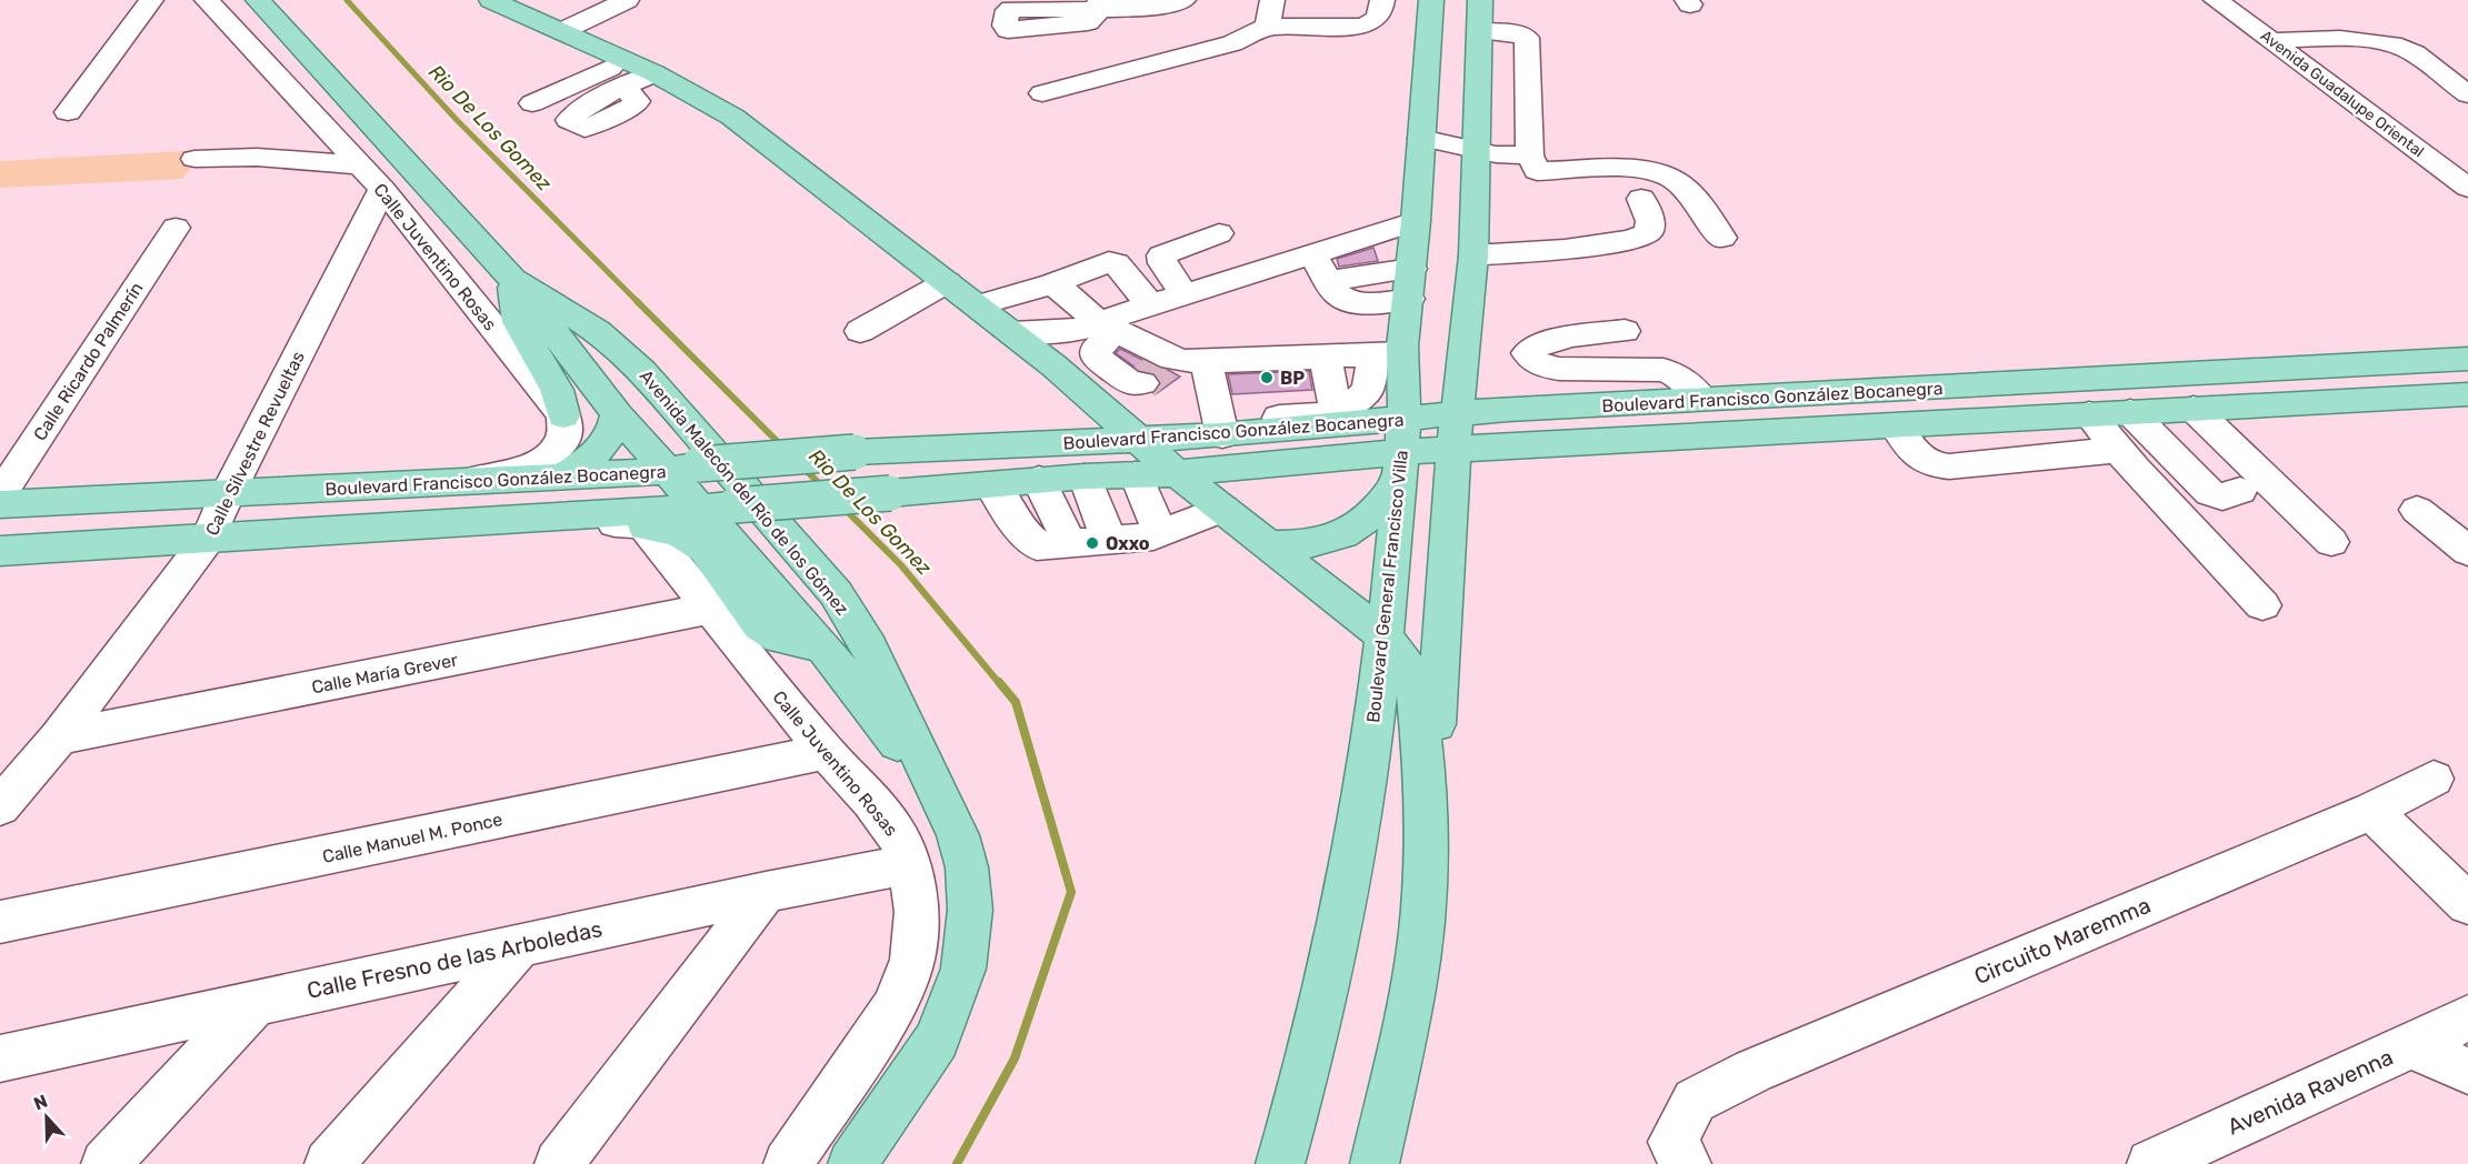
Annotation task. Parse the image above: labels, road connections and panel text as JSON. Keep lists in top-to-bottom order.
{
  "streets": {
    "main road": ["Boulevard Francisco González Bocanegra", "Avenida Malecón del Río de los Gómez", "Boulevard General Francisco Villa"],
    "street": [
      "Avenida Guadalupe Oriental",
      "Calle Juventino Rosas",
      "Calle Ricardo Palmerín",
      "Calle Silvestre Revueltas",
      "Calle María Grever",
      "Calle Manuel M. Ponce",
      "Circuito Maremma",
      "Calle Fresno de las Arboledas",
      "Avenida Ravenna"
    ]
  },
  "crossings": [
    ["Calle Juventino Rosas", "Boulevard Francisco González Bocanegra"],
    ["Calle Juventino Rosas", "Calle Silvestre Revueltas"],
    ["Calle Juventino Rosas", "Calle María Grever"],
    ["Calle Juventino Rosas", "Calle Manuel M. Ponce"],
    ["Calle Juventino Rosas", "Calle Fresno de las Arboledas"],
    ["Boulevard Francisco González Bocanegra", "Calle Silvestre Revueltas"],
    ["Boulevard Francisco González Bocanegra", "Boulevard General Francisco Villa"],
    ["Calle Silvestre Revueltas", "Calle María Grever"]
  ],
  "water": ["Rio De Los Gomez"],
  "places": ["BP", "Oxxo"],
  "north": "top"
}
